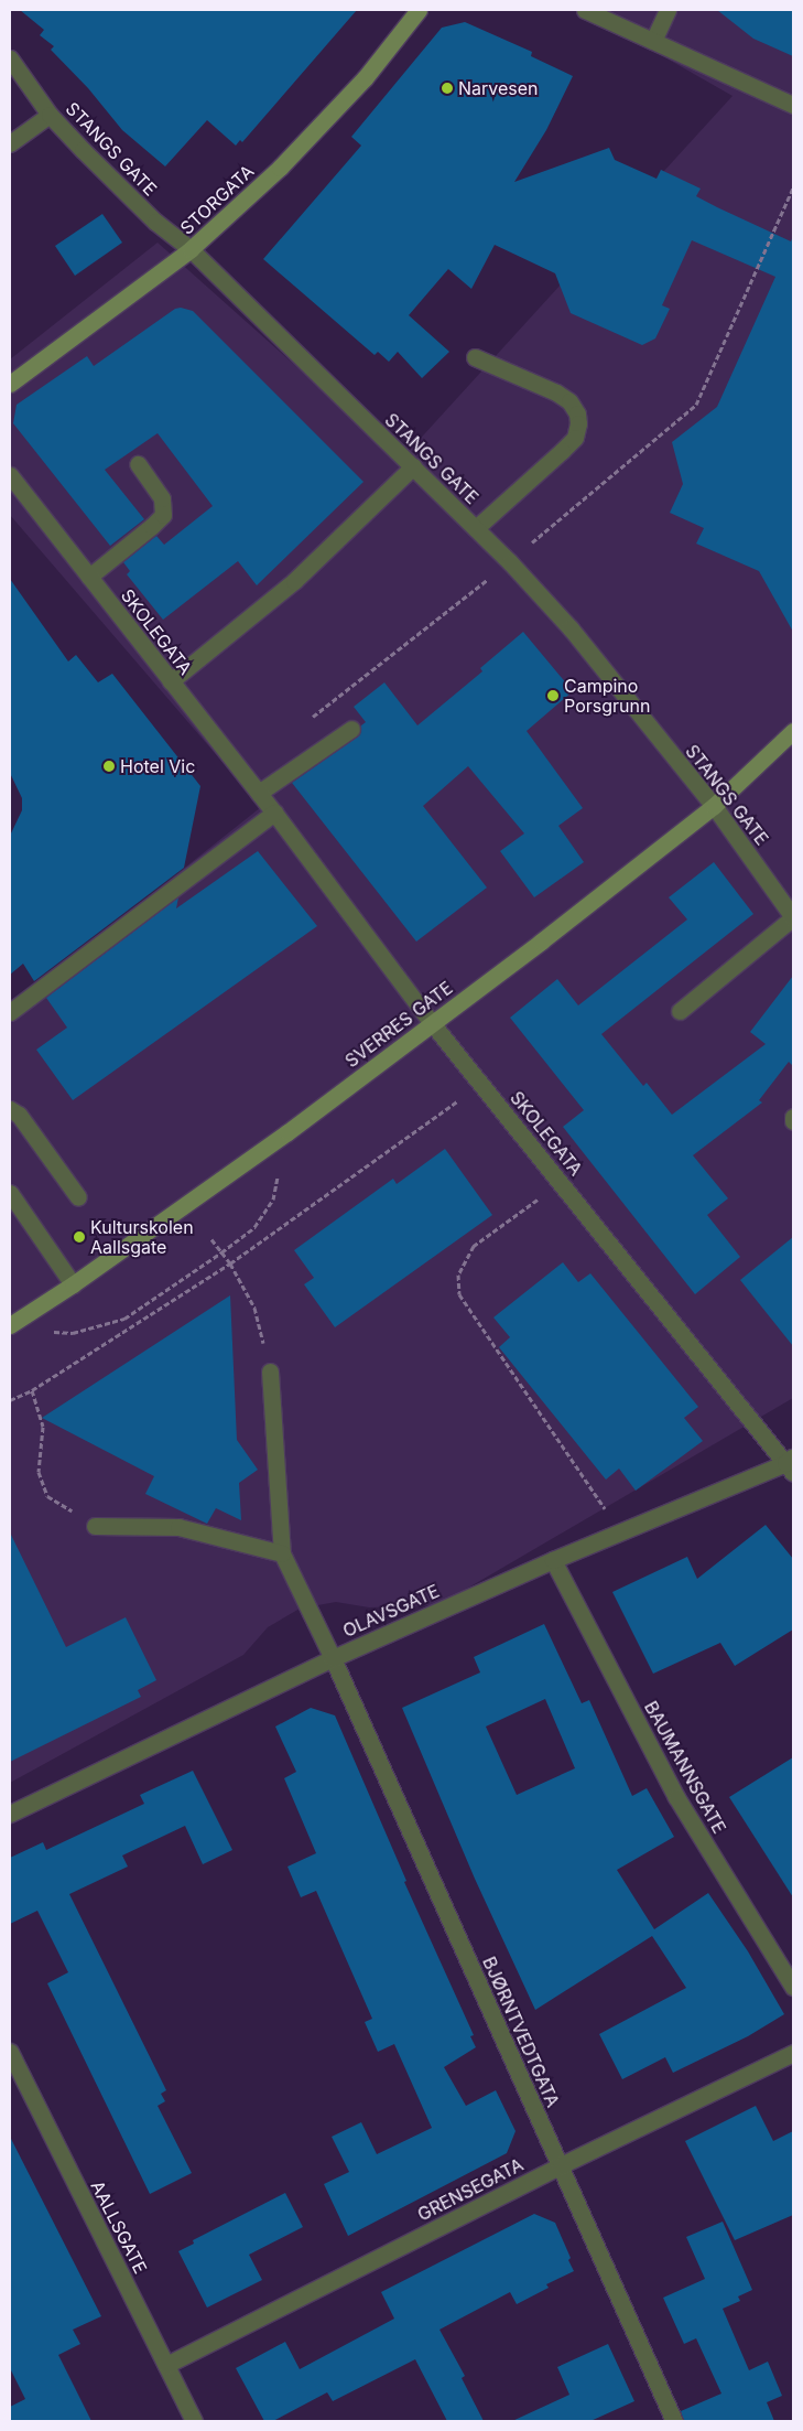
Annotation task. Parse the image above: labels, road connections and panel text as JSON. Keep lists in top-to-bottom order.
{
  "streets": {
    "street": [
      "STANGS GATE",
      "STORGATA",
      "SKOLEGATA",
      "SVERRES GATE",
      "OLAVSGATE",
      "BAUMANNSGATE",
      "BJØRNTVEDTGATA",
      "GRENSEGATA",
      "AALLSGATE"
    ]
  },
  "crossings": [
    ["STANGS GATE", "STORGATA"],
    ["STANGS GATE", "SVERRES GATE"],
    ["SKOLEGATA", "SVERRES GATE"],
    ["SKOLEGATA", "OLAVSGATE"],
    ["OLAVSGATE", "BAUMANNSGATE"],
    ["OLAVSGATE", "BJØRNTVEDTGATA"],
    ["BJØRNTVEDTGATA", "GRENSEGATA"],
    ["GRENSEGATA", "AALLSGATE"]
  ],
  "places": [
    "Narvesen",
    "Campino Porsgrunn",
    "Hotel Vic",
    "Kulturskolen Aallsgate"
  ]
}
